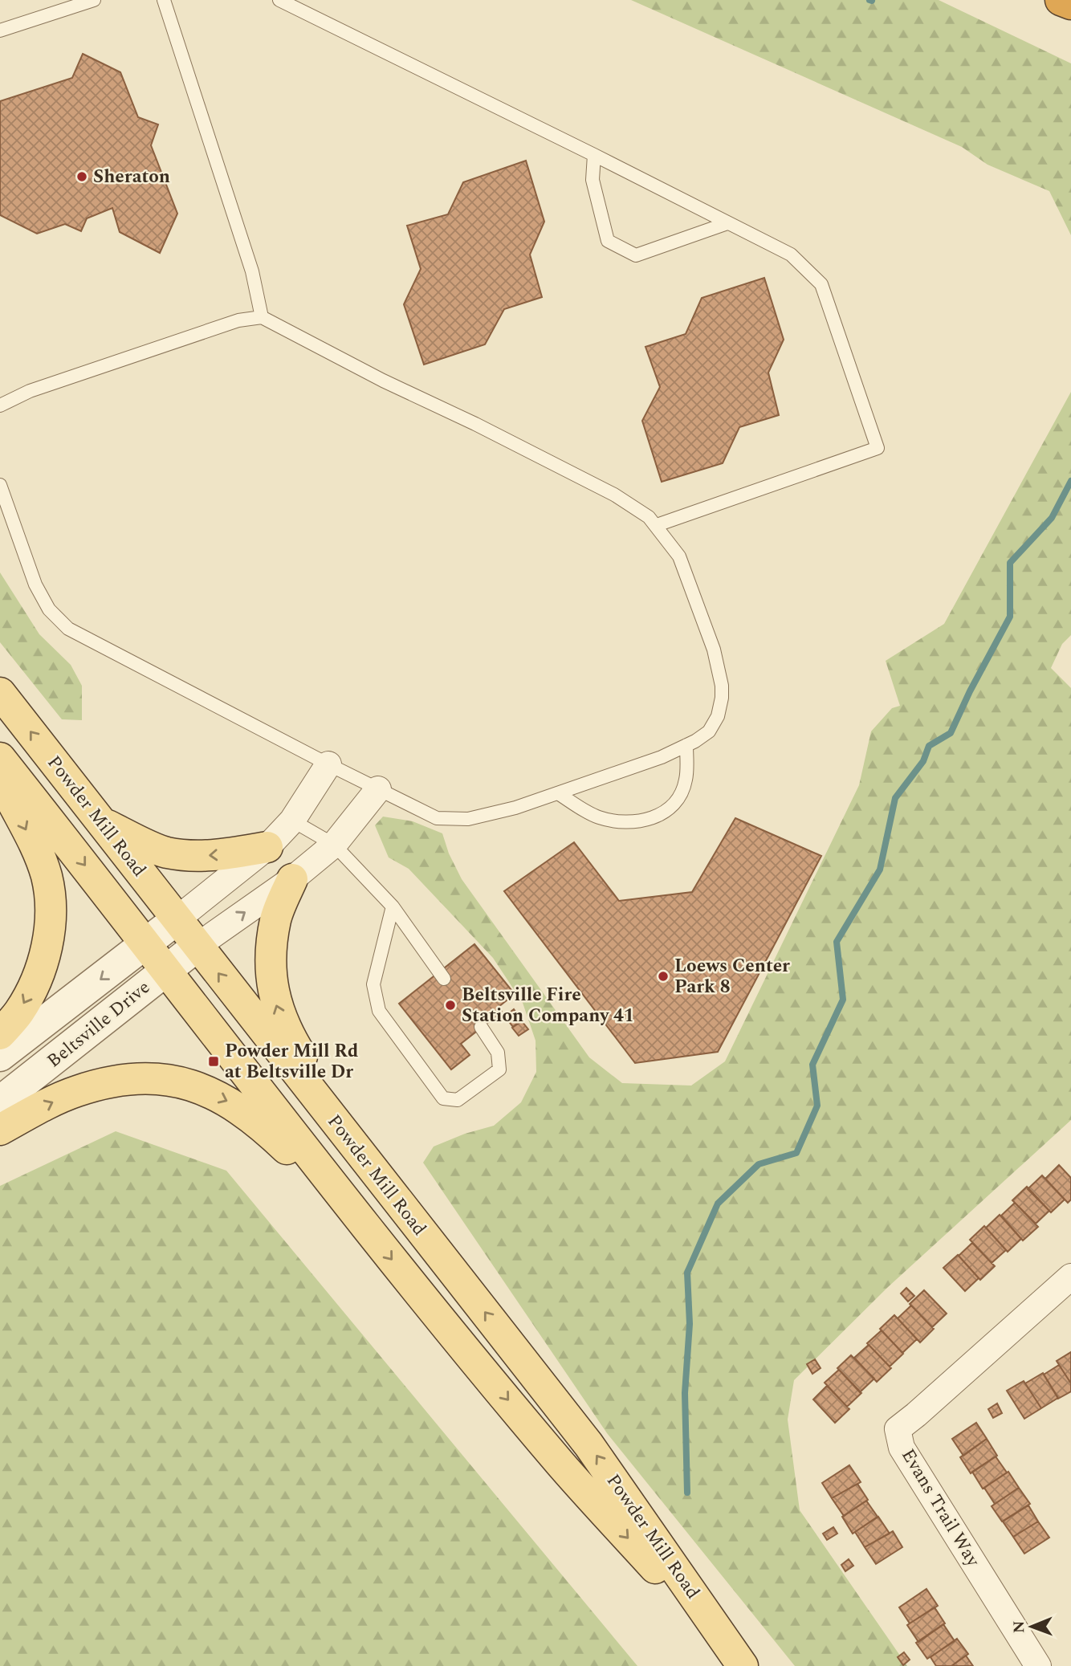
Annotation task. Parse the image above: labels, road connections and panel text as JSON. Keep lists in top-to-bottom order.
{
  "streets": {
    "main road": ["Powder Mill Road"],
    "street": ["Beltsville Drive", "Evans Trail Way"]
  },
  "crossings": [
    ["Powder Mill Road", "Beltsville Drive"]
  ],
  "places": {
    "other": ["Sheraton", "Loews Center Park 8", "Beltsville Fire Station Company 41"],
    "transit": ["Powder Mill Rd at Beltsville Dr"]
  },
  "north": "left"
}
